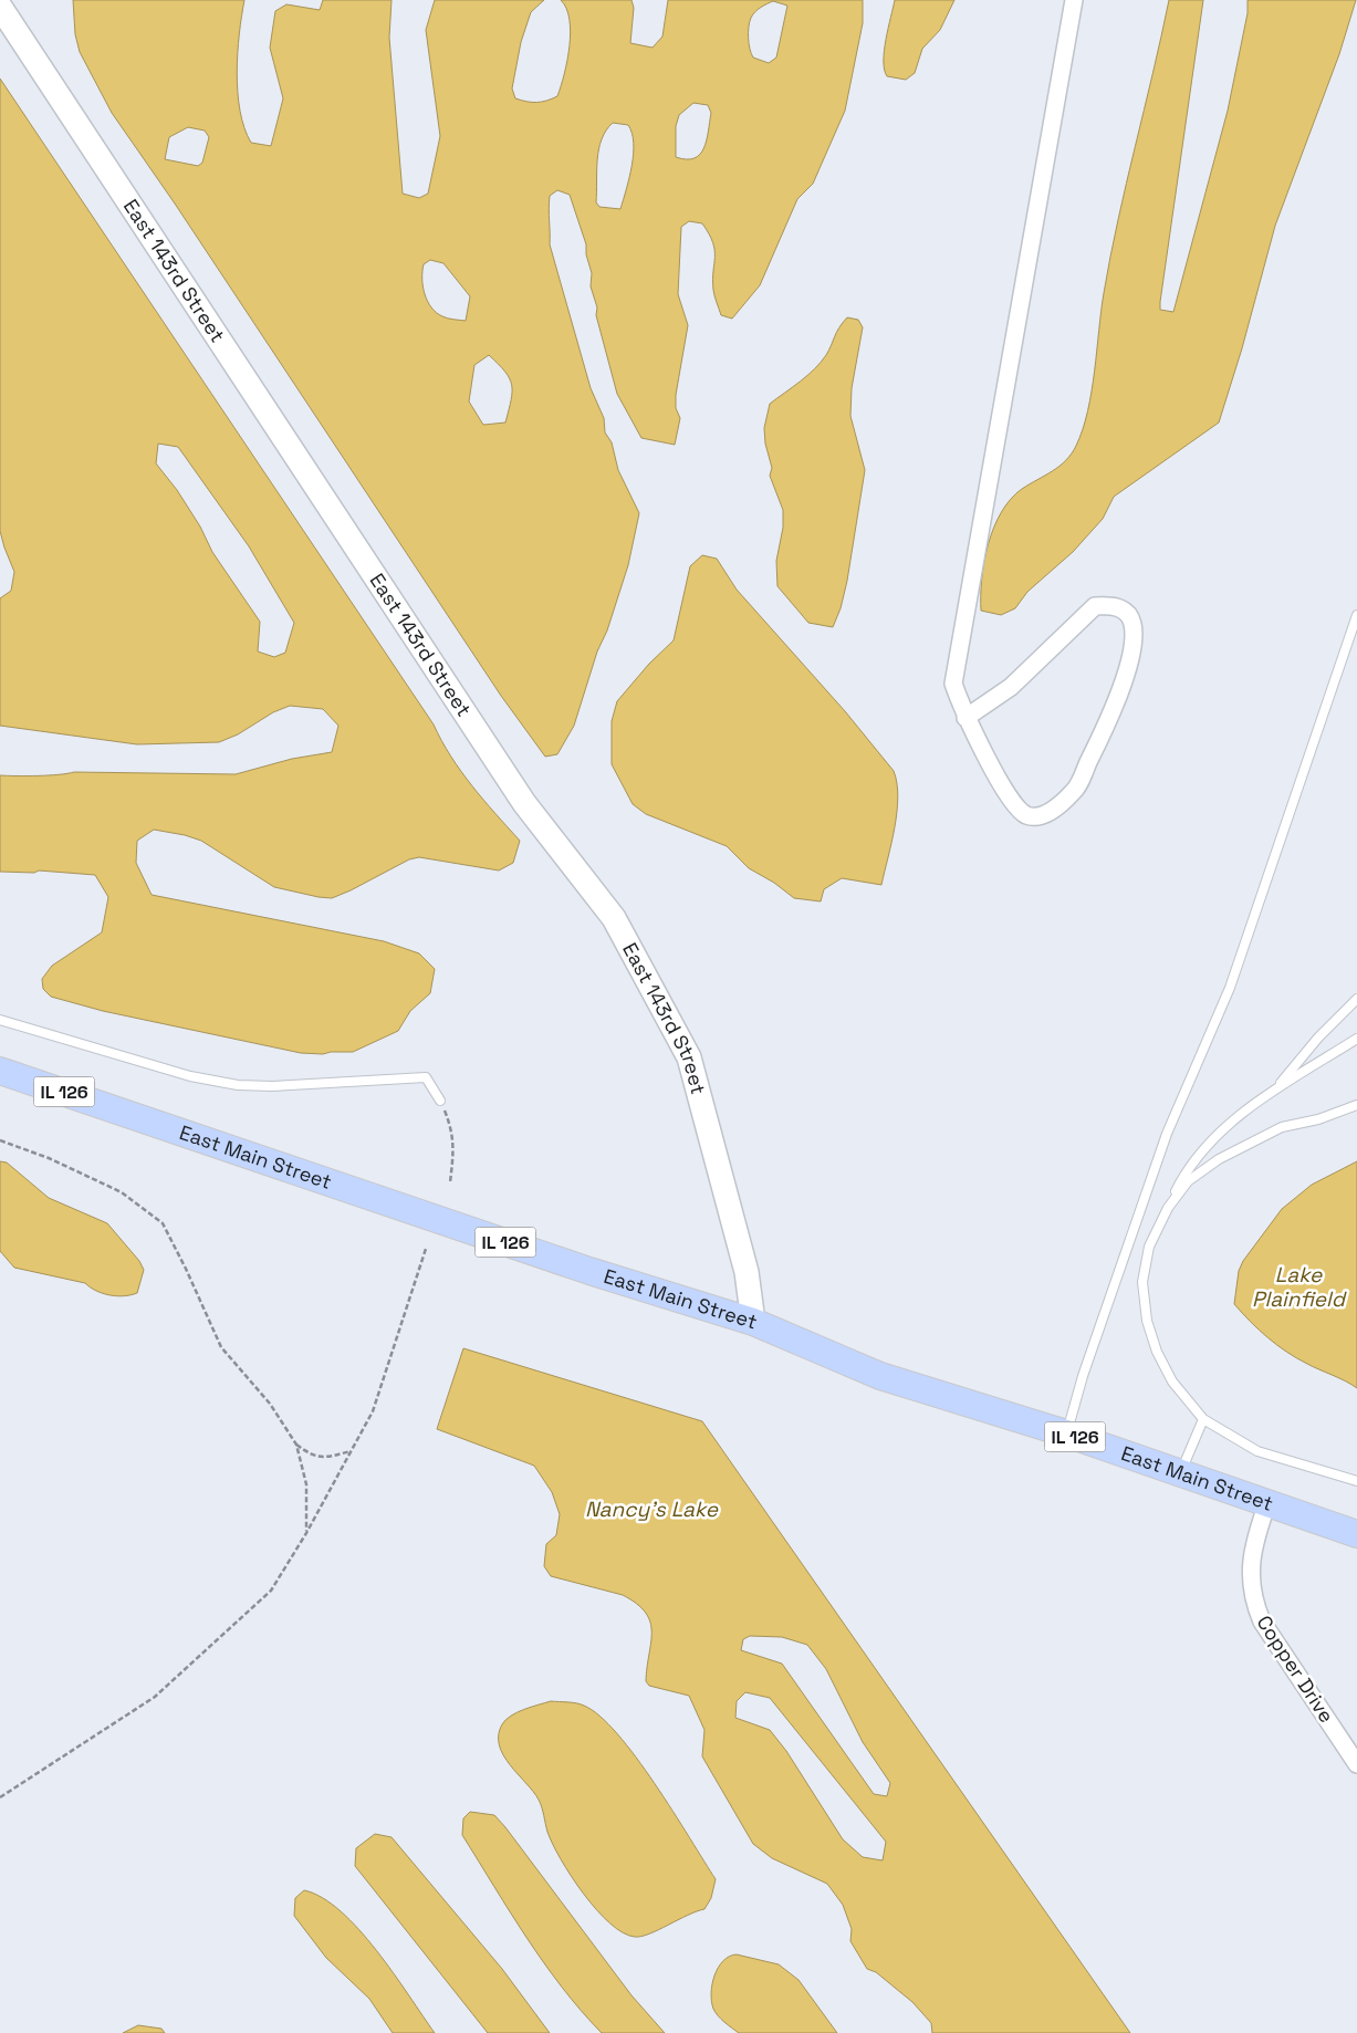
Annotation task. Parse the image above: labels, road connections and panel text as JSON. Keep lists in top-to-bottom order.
{
  "streets": {
    "main road": ["IL 126", "East Main Street"],
    "street": ["East 143rd Street", "Copper Drive"]
  },
  "crossings": [
    ["East 143rd Street", "East Main Street"],
    ["East Main Street", "Copper Drive"]
  ],
  "water": ["Lake Plainfield", "Nancy's Lake"]
}
